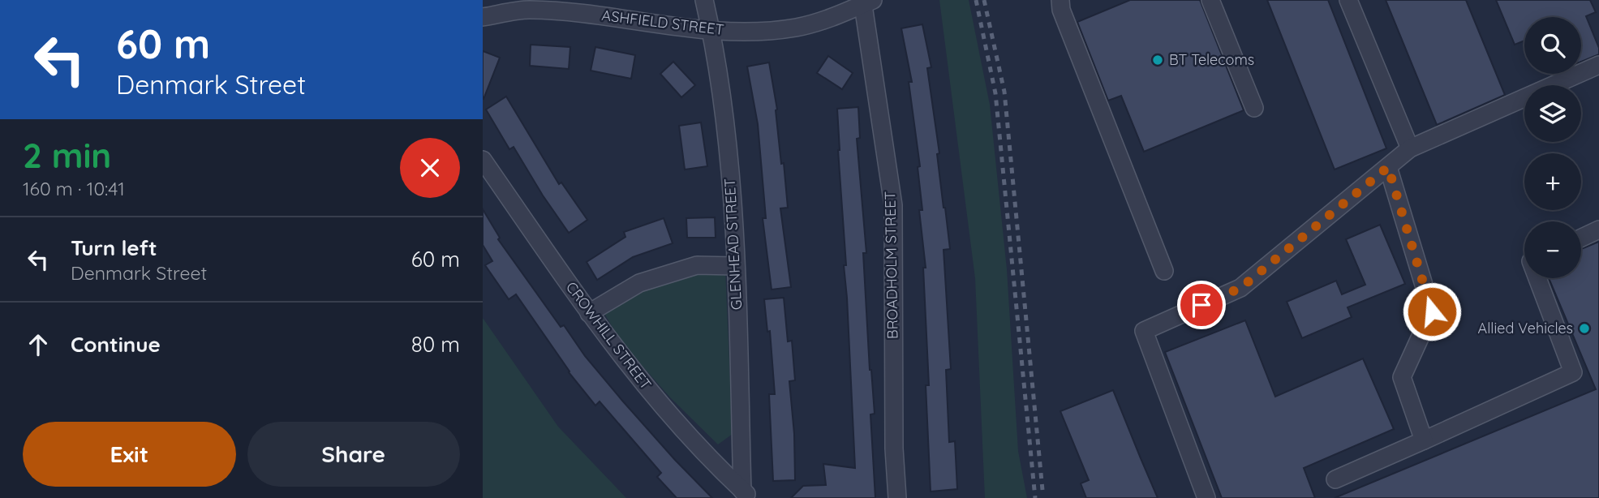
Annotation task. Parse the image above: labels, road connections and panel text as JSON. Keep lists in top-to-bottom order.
{
  "streets": {
    "street": [
      "ASHFIELD STREET",
      "GLENHEAD STREET",
      "BROADHOLM STREET",
      "CROWHILL STREET"
    ]
  },
  "crossings": [
    ["ASHFIELD STREET", "GLENHEAD STREET"],
    ["ASHFIELD STREET", "BROADHOLM STREET"],
    ["GLENHEAD STREET", "CROWHILL STREET"]
  ],
  "places": ["BT Telecoms", "Allied Vehicles"],
  "page": {
    "turn": ["60 m", "Denmark Street"],
    "map_buttons": ["+", "−"],
    "heading": ["2 min", "160 m · 10:41"],
    "list": [
      {
        "name": "Turn left",
        "note": "Denmark Street",
        "value": "60 m"
      },
      {
        "name": "Continue",
        "value": "80 m"
      }
    ],
    "buttons": ["Exit", "Share"]
  }
}
